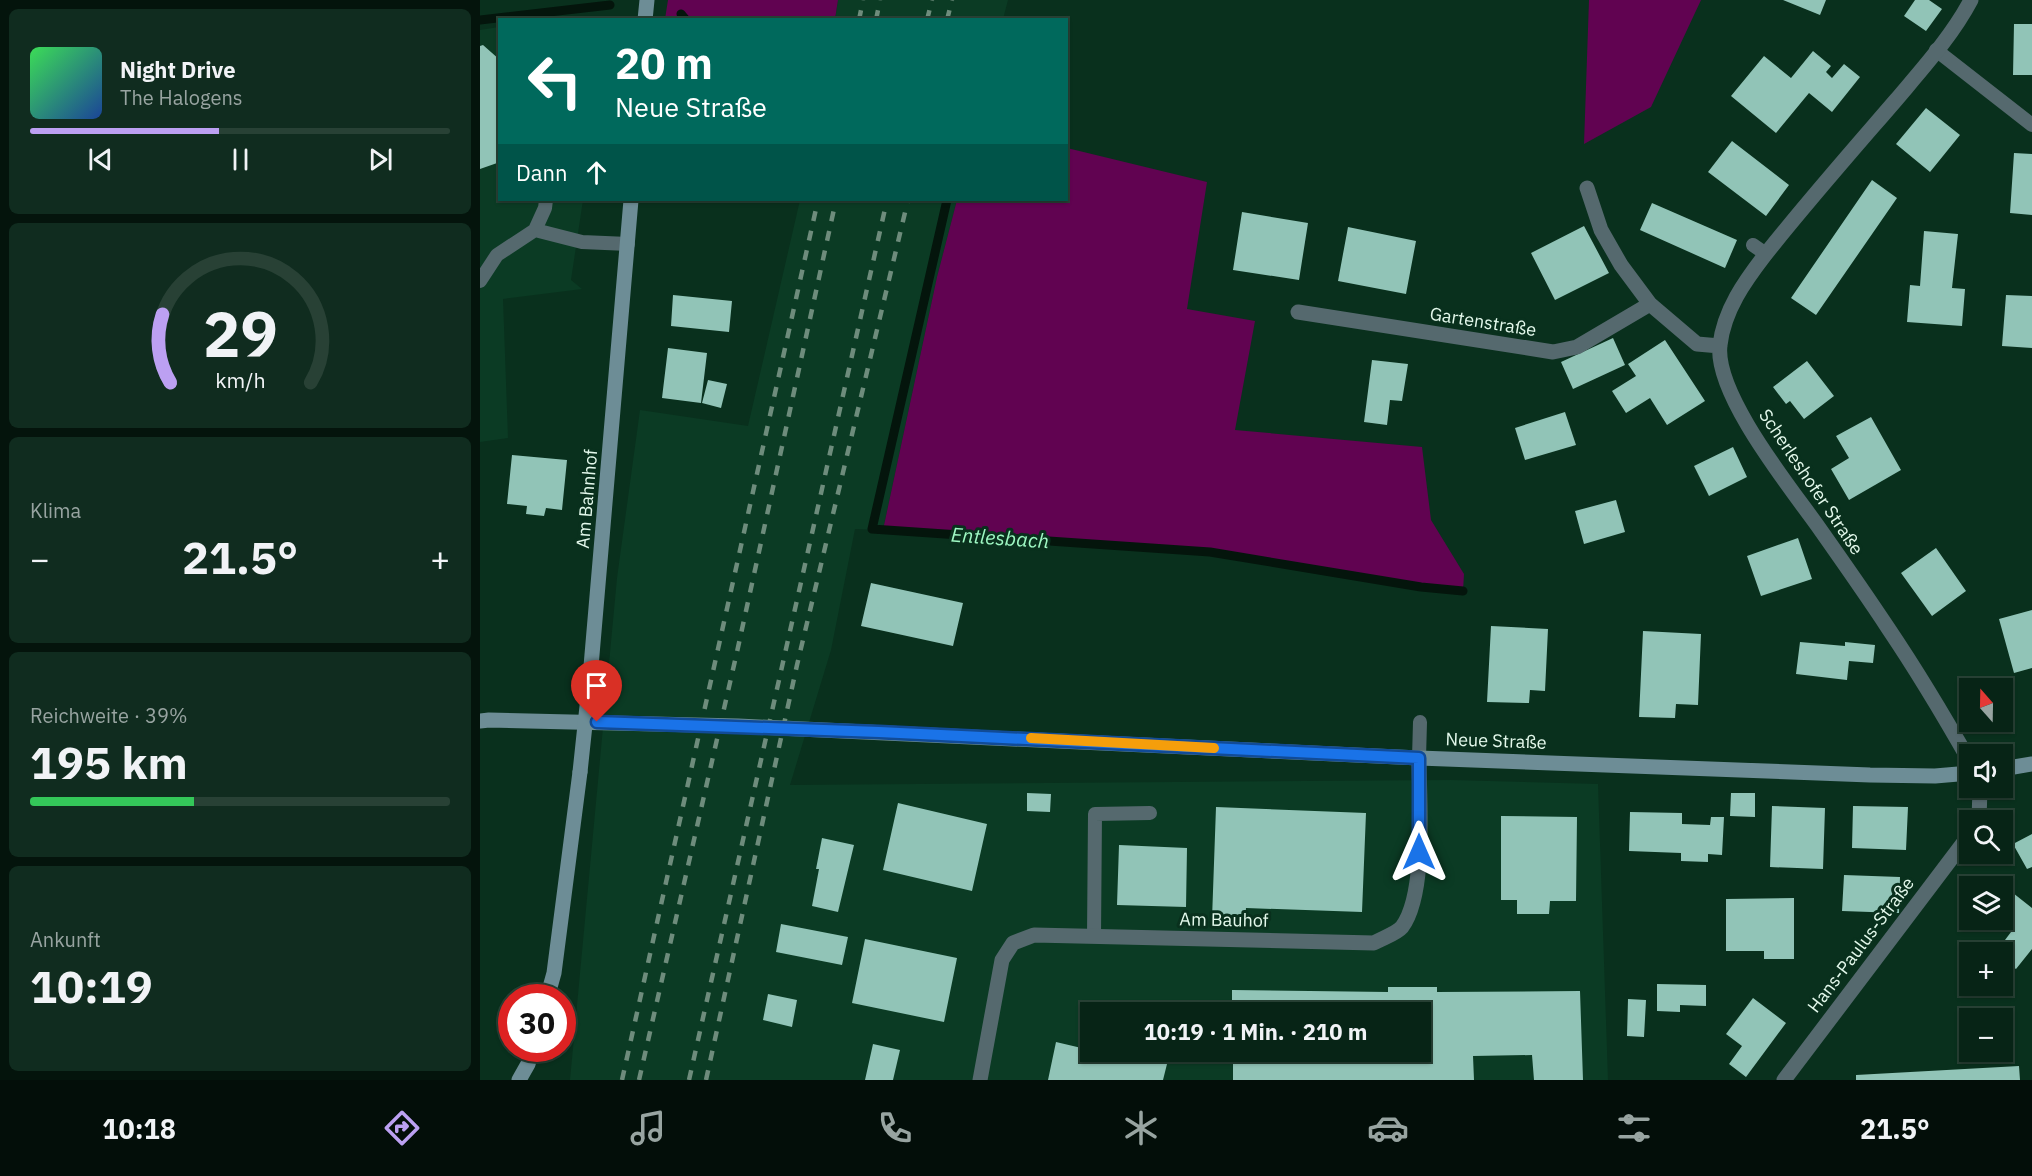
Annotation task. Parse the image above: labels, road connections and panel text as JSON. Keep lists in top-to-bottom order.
{
  "streets": {
    "street": [
      "Gartenstraße",
      "Scherleshofer Straße",
      "Am Bahnhof",
      "Neue Straße",
      "Am Bauhof",
      "Hans-Paulus-Straße"
    ]
  },
  "crossings": [
    ["Neue Straße", "Am Bauhof"]
  ],
  "water": ["Entlesbach"],
  "north": "top",
  "page": {
    "turn": ["20 m", "Neue Straße"],
    "song": ["Night Drive", "The Halogens"],
    "then": "Dann",
    "tile": [
      "Klima",
      ["Reichweite · 39%", "195 km"],
      ["Ankunft", "10:19"]
    ],
    "heat": ["−", "21.5°", "+"],
    "map_buttons": ["+", "−"],
    "limit": "30",
    "trip": "10:19 · 1 Min. · 210 m",
    "tabs": ["10:18", "21.5°"],
    "gauge": ["29", "km/h"]
  }
}
